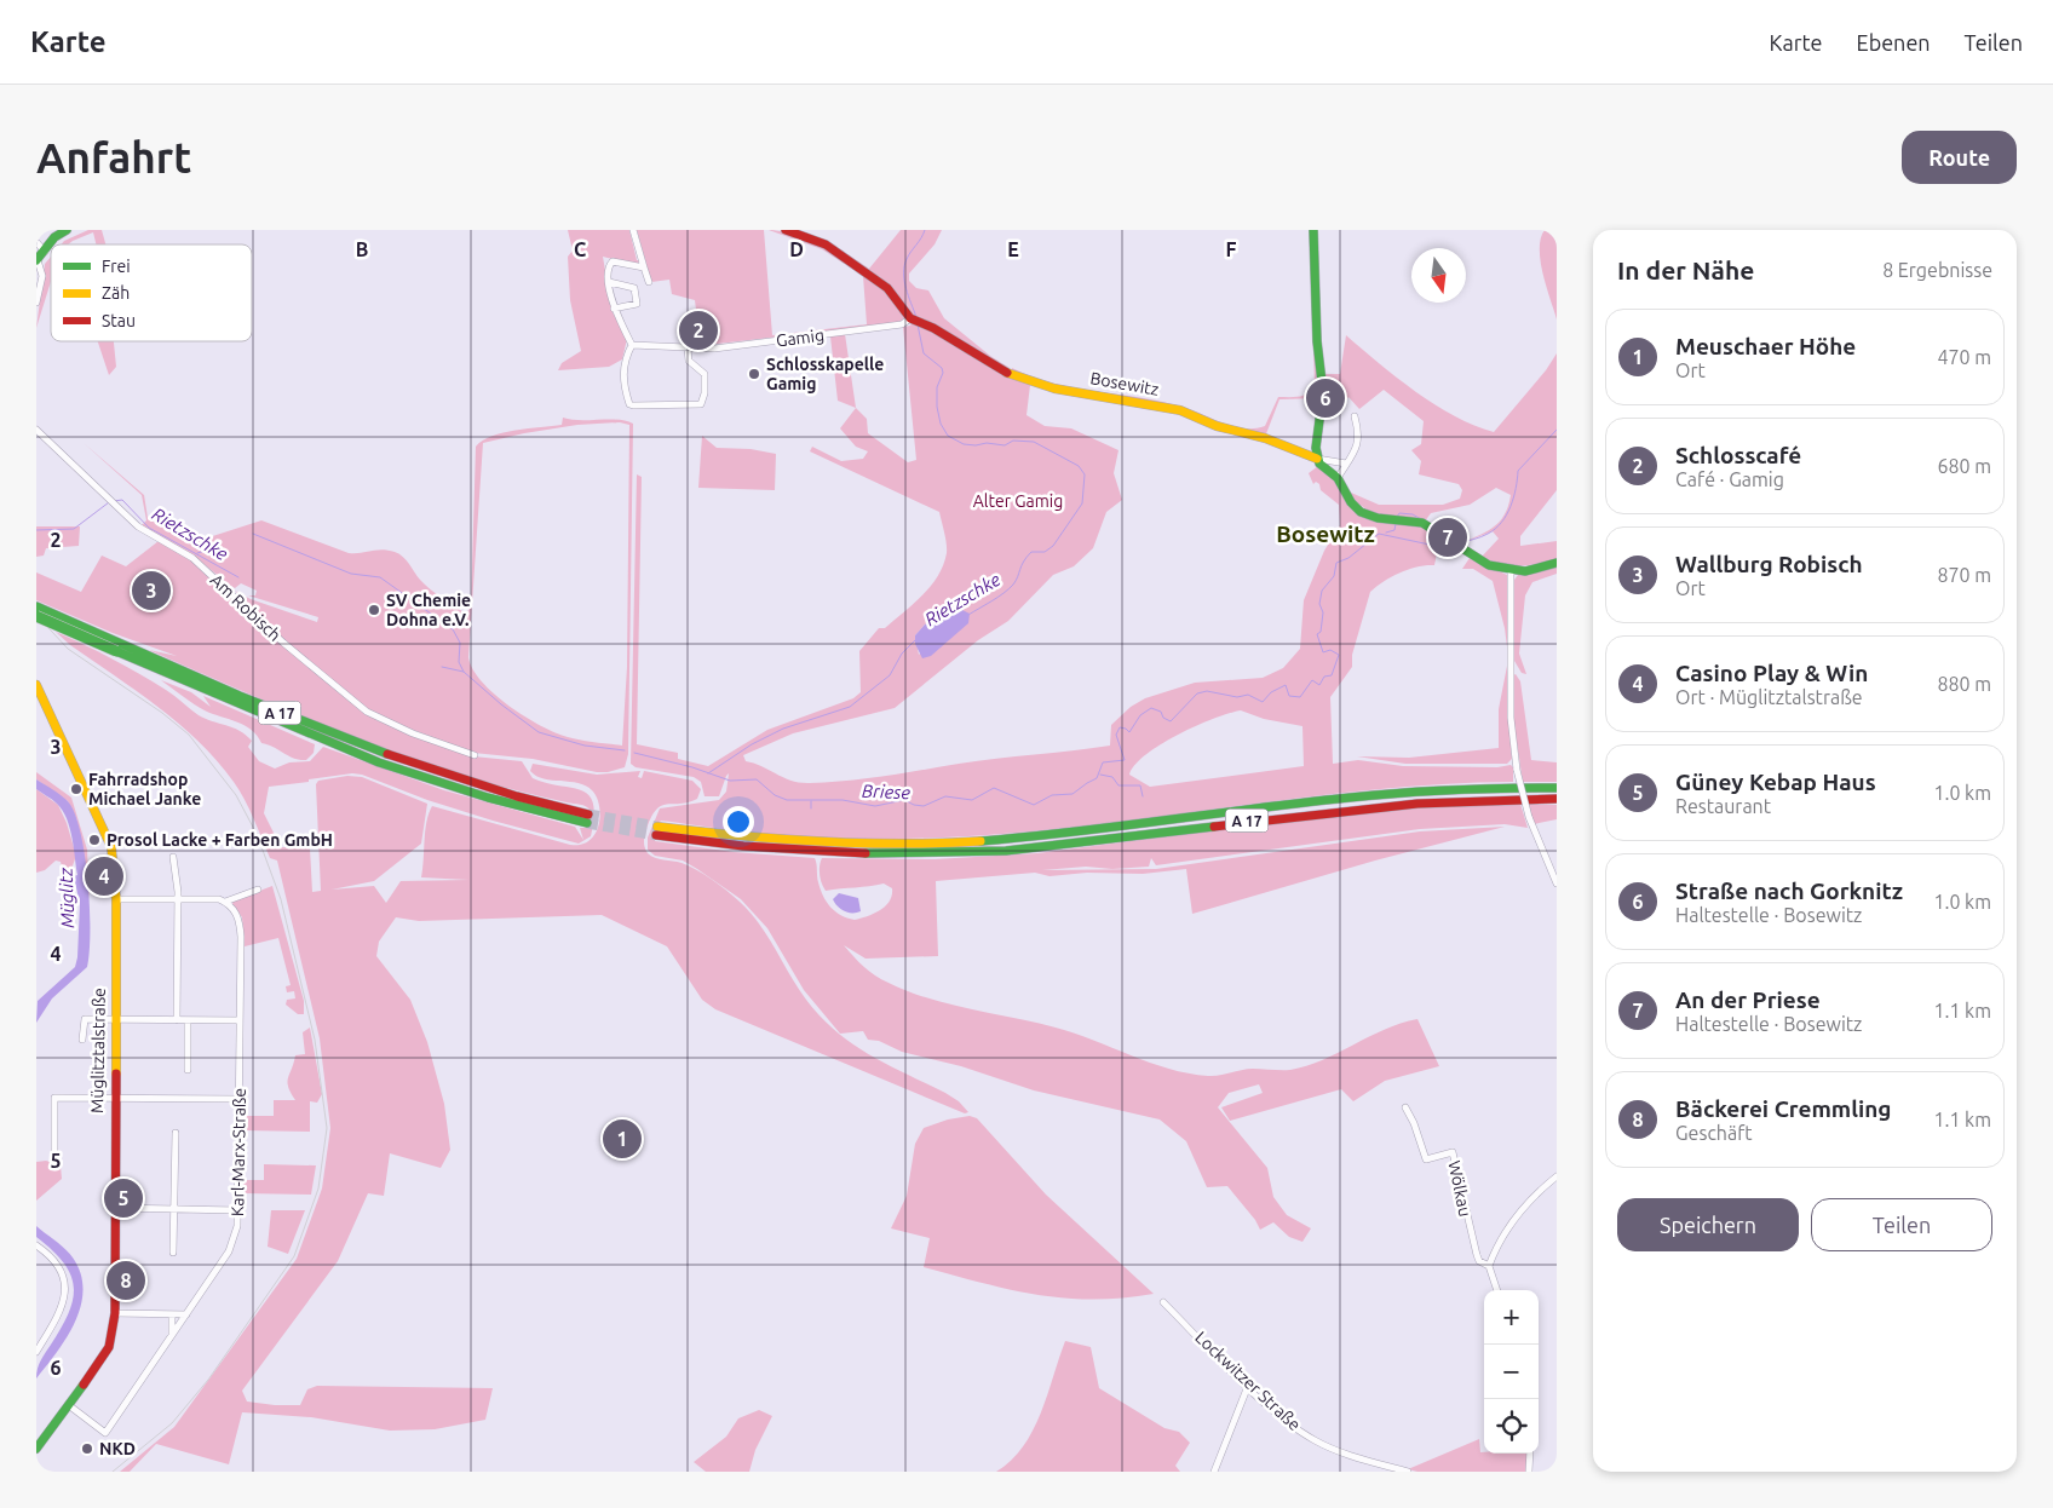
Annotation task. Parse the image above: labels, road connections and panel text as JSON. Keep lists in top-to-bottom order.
{
  "streets": {
    "main road": ["Bosewitz", "A 17", "Müglitztalstraße"],
    "street": [
      "Gamig",
      "Am Robisch",
      "Karl-Marx-Straße",
      "Wölkau",
      "Lockwitzer Straße"
    ]
  },
  "crossings": [
    ["Gamig", "Bosewitz"],
    ["Müglitztalstraße", "Karl-Marx-Straße"]
  ],
  "districts": ["Bosewitz"],
  "water": ["Rietzschke", "Briese", "Müglitz"],
  "parks": ["Alter Gamig"],
  "places": [
    "Schlosskapelle Gamig",
    "SV Chemie Dohna e.V.",
    "Fahrradshop Michael Janke",
    "Prosol Lacke + Farben GmbH",
    "NKD"
  ],
  "legend": ["Frei", "Zäh", "Stau"],
  "north": "bottom",
  "page": {
    "header": "Karte",
    "nav": ["Karte", "Ebenen", "Teilen"],
    "buttons": [
      "Route",
      ["Speichern", "Teilen"]
    ],
    "title": "Anfahrt",
    "heading": ["In der Nähe", "8 Ergebnisse"],
    "pins": [
      "2",
      "6",
      "7",
      "3",
      "4",
      "1",
      "5",
      "8"
    ],
    "list": [
      {
        "mark": "1",
        "name": "Meuschaer Höhe",
        "note": "Ort",
        "value": "470 m"
      },
      {
        "mark": "2",
        "name": "Schlosscafé",
        "note": "Café · Gamig",
        "value": "680 m"
      },
      {
        "mark": "3",
        "name": "Wallburg Robisch",
        "note": "Ort",
        "value": "870 m"
      },
      {
        "mark": "4",
        "name": "Casino Play & Win",
        "note": "Ort · Müglitztalstraße",
        "value": "880 m"
      },
      {
        "mark": "5",
        "name": "Güney Kebap Haus",
        "note": "Restaurant",
        "value": "1.0 km"
      },
      {
        "mark": "6",
        "name": "Straße nach Gorknitz",
        "note": "Haltestelle · Bosewitz",
        "value": "1.0 km"
      },
      {
        "mark": "7",
        "name": "An der Priese",
        "note": "Haltestelle · Bosewitz",
        "value": "1.1 km"
      },
      {
        "mark": "8",
        "name": "Bäckerei Cremmling",
        "note": "Geschäft",
        "value": "1.1 km"
      }
    ],
    "map_buttons": ["+", "−"]
  },
  "grid": {
    "columns": [
      "B",
      "C",
      "D",
      "E",
      "F"
    ],
    "rows": [
      "2",
      "3",
      "4",
      "5",
      "6"
    ]
  }
}
